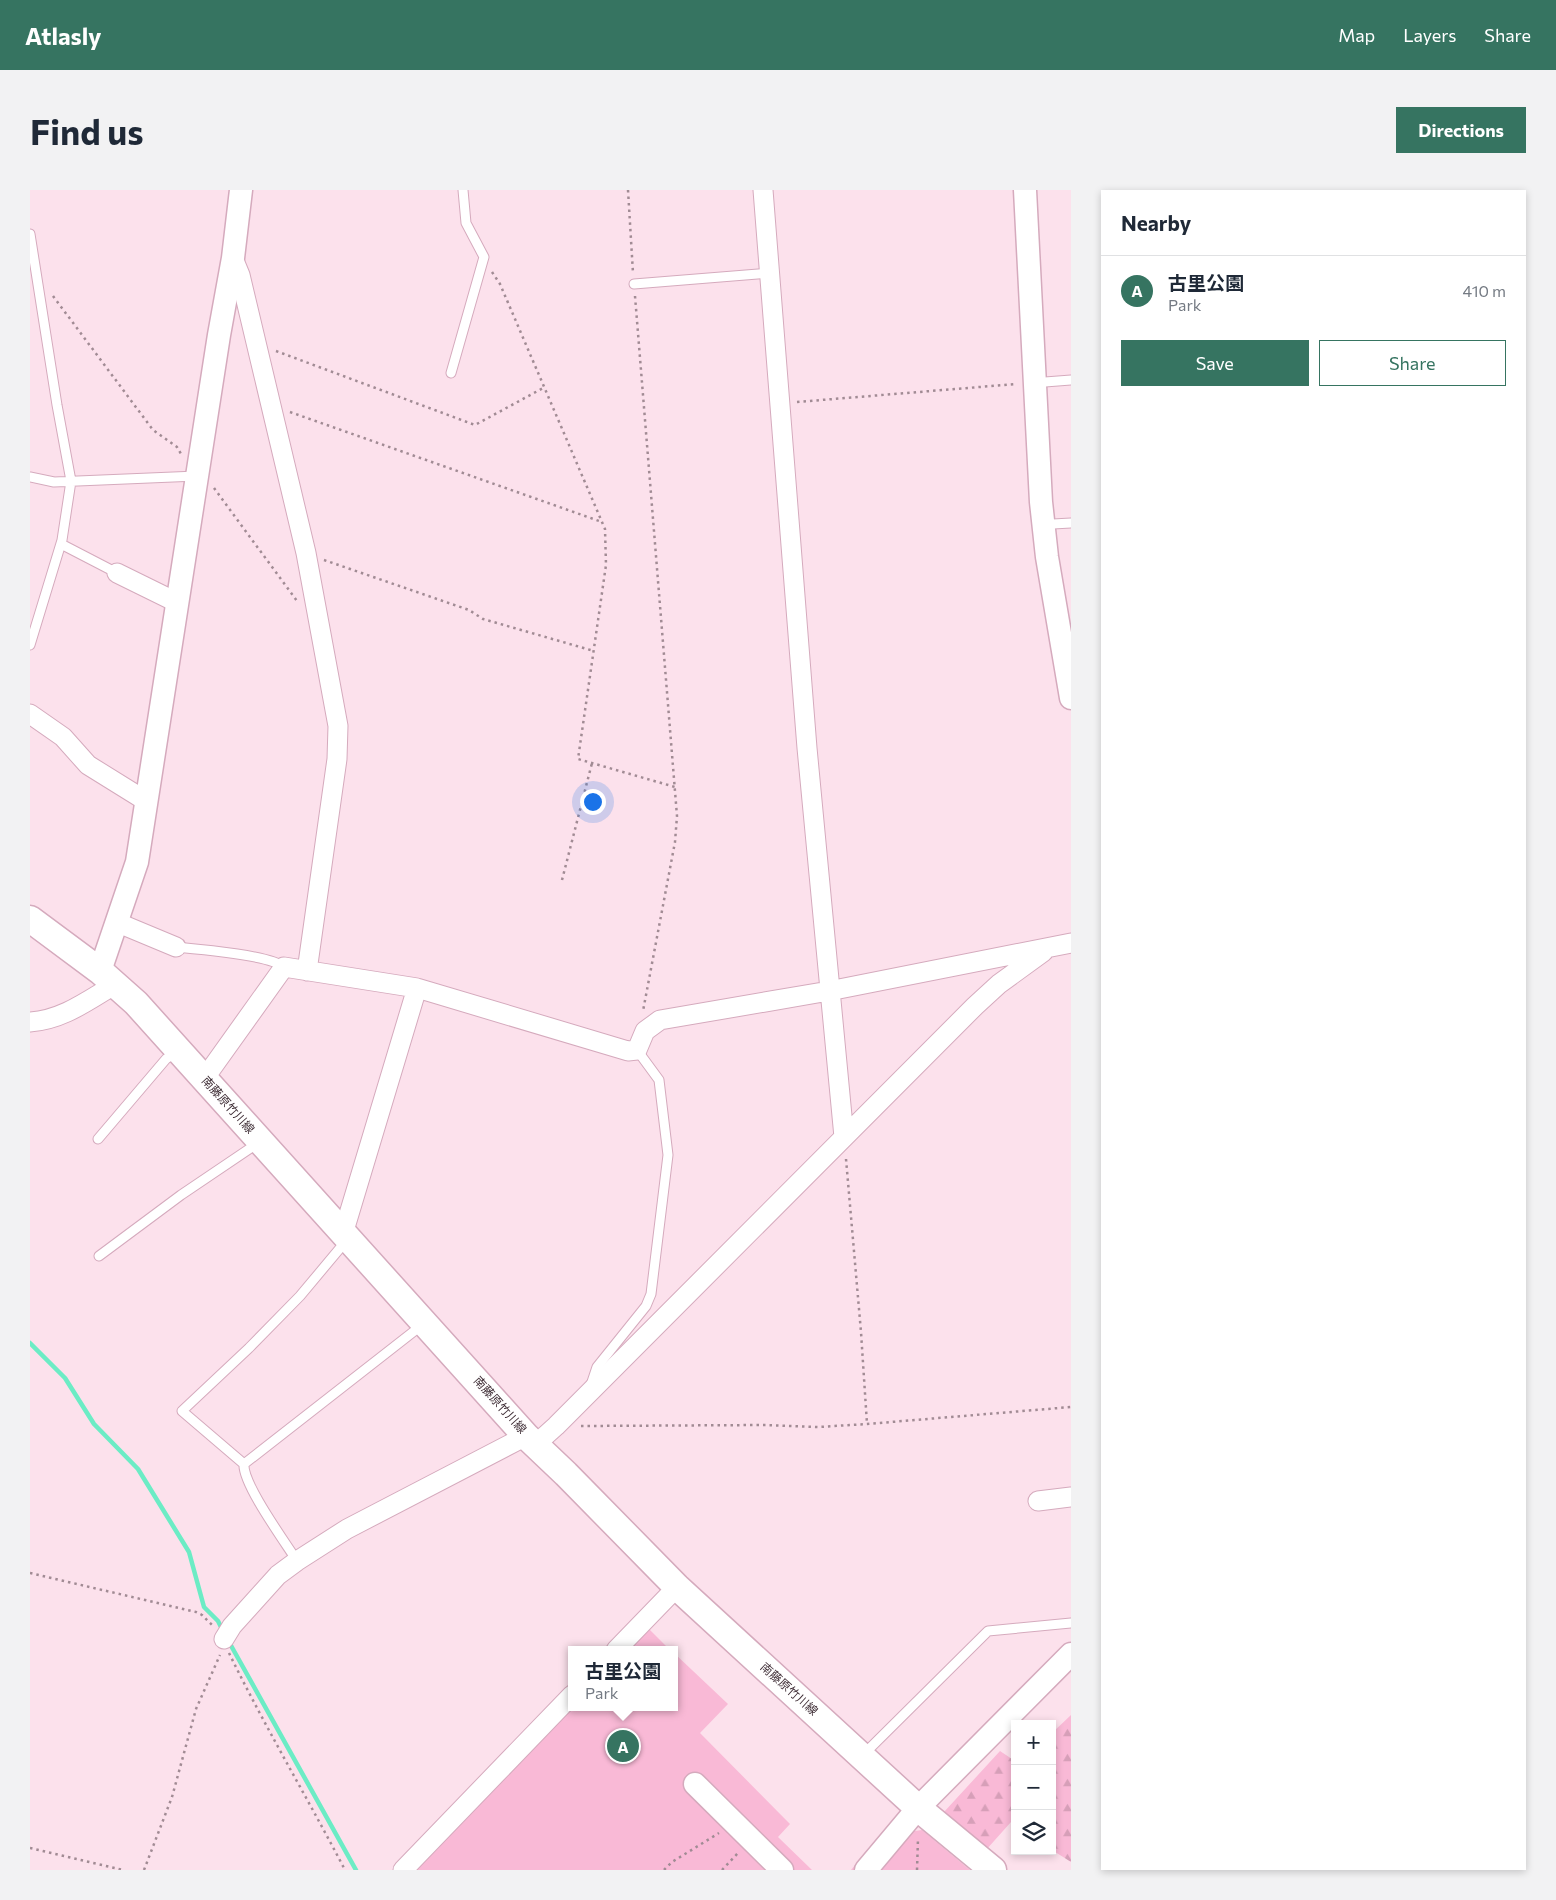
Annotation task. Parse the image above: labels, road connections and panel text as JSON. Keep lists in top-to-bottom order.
{
  "streets": {
    "main road": ["南藤原竹川線"]
  },
  "page": {
    "header": "Atlasly",
    "nav": ["Map", "Layers", "Share"],
    "buttons": [
      "Directions",
      ["Save", "Share"]
    ],
    "title": "Find us",
    "heading": "Nearby",
    "list": [
      {
        "mark": "A",
        "name": "古里公園",
        "note": "Park",
        "value": "410 m"
      }
    ],
    "popup": ["古里公園", "Park"],
    "map_buttons": ["+", "−"],
    "pins": "A"
  }
}
